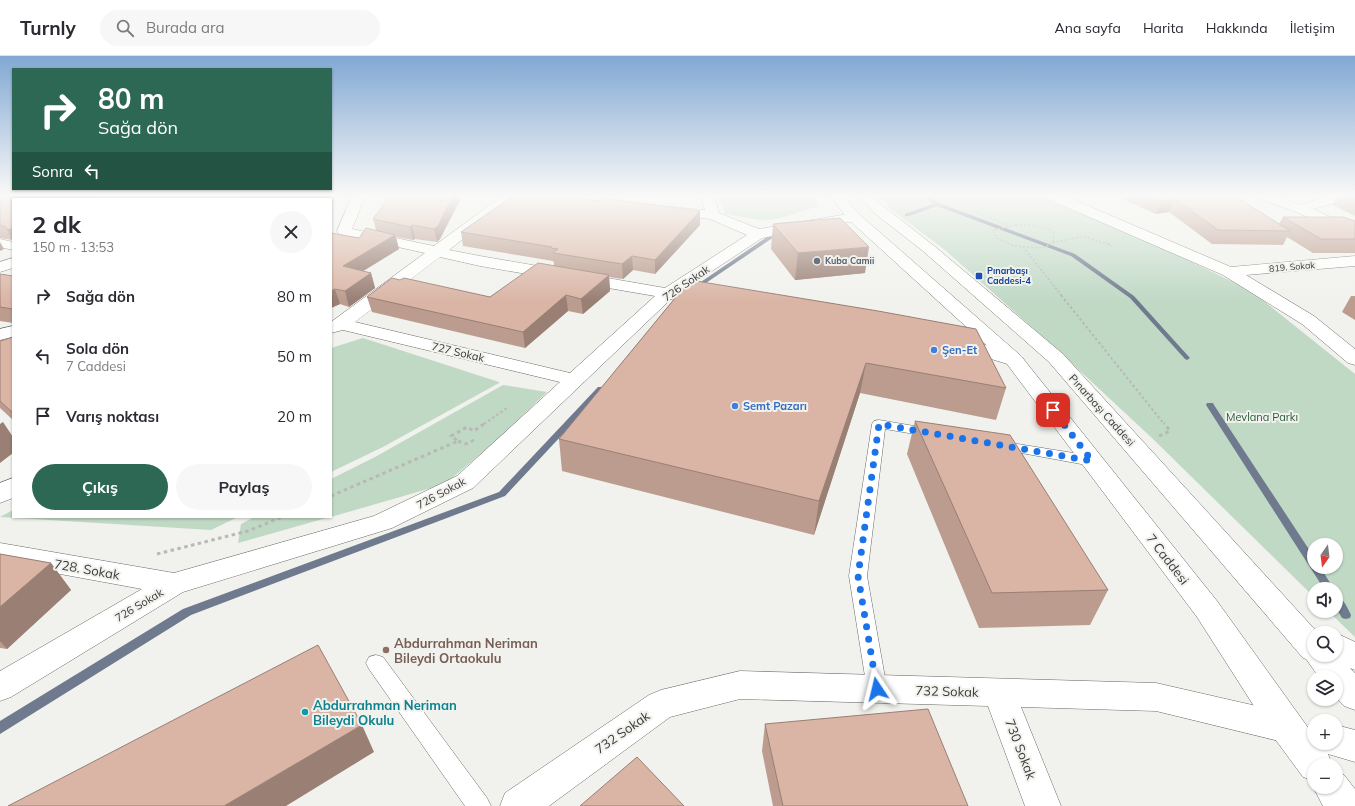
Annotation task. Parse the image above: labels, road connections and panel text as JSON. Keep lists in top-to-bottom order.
{
  "streets": {
    "street": [
      "819. Sokak",
      "726 Sokak",
      "727 Sokak",
      "Pınarbaşı Caddesi",
      "7 Caddesi",
      "728. Sokak",
      "732 Sokak",
      "730 Sokak"
    ]
  },
  "crossings": [
    ["726 Sokak", "727 Sokak"],
    ["726 Sokak", "728. Sokak"],
    ["7 Caddesi", "732 Sokak"],
    ["732 Sokak", "730 Sokak"]
  ],
  "parks": ["Mevlana Parkı"],
  "places": {
    "other": [
      "Kuba Camii",
      "Şen-Et",
      "Semt Pazarı",
      "Abdurrahman Neriman Bileydi Ortaokulu",
      "Abdurrahman Neriman Bileydi Okulu"
    ],
    "transit": ["Pınarbaşı Caddesi-4"]
  },
  "north": "bottom",
  "page": {
    "header": "Turnly",
    "search": "Burada ara",
    "nav": [
      "Ana sayfa",
      "Harita",
      "Hakkında",
      "İletişim"
    ],
    "turn": ["80 m", "Sağa dön"],
    "then": "Sonra",
    "heading": ["2 dk", "150 m · 13:53"],
    "list": [
      {
        "name": "Sağa dön",
        "value": "80 m"
      },
      {
        "name": "Sola dön",
        "note": "7 Caddesi",
        "value": "50 m"
      },
      {
        "name": "Varış noktası",
        "value": "20 m"
      }
    ],
    "buttons": ["Çıkış", "Paylaş"],
    "map_buttons": ["+", "−"]
  }
}
